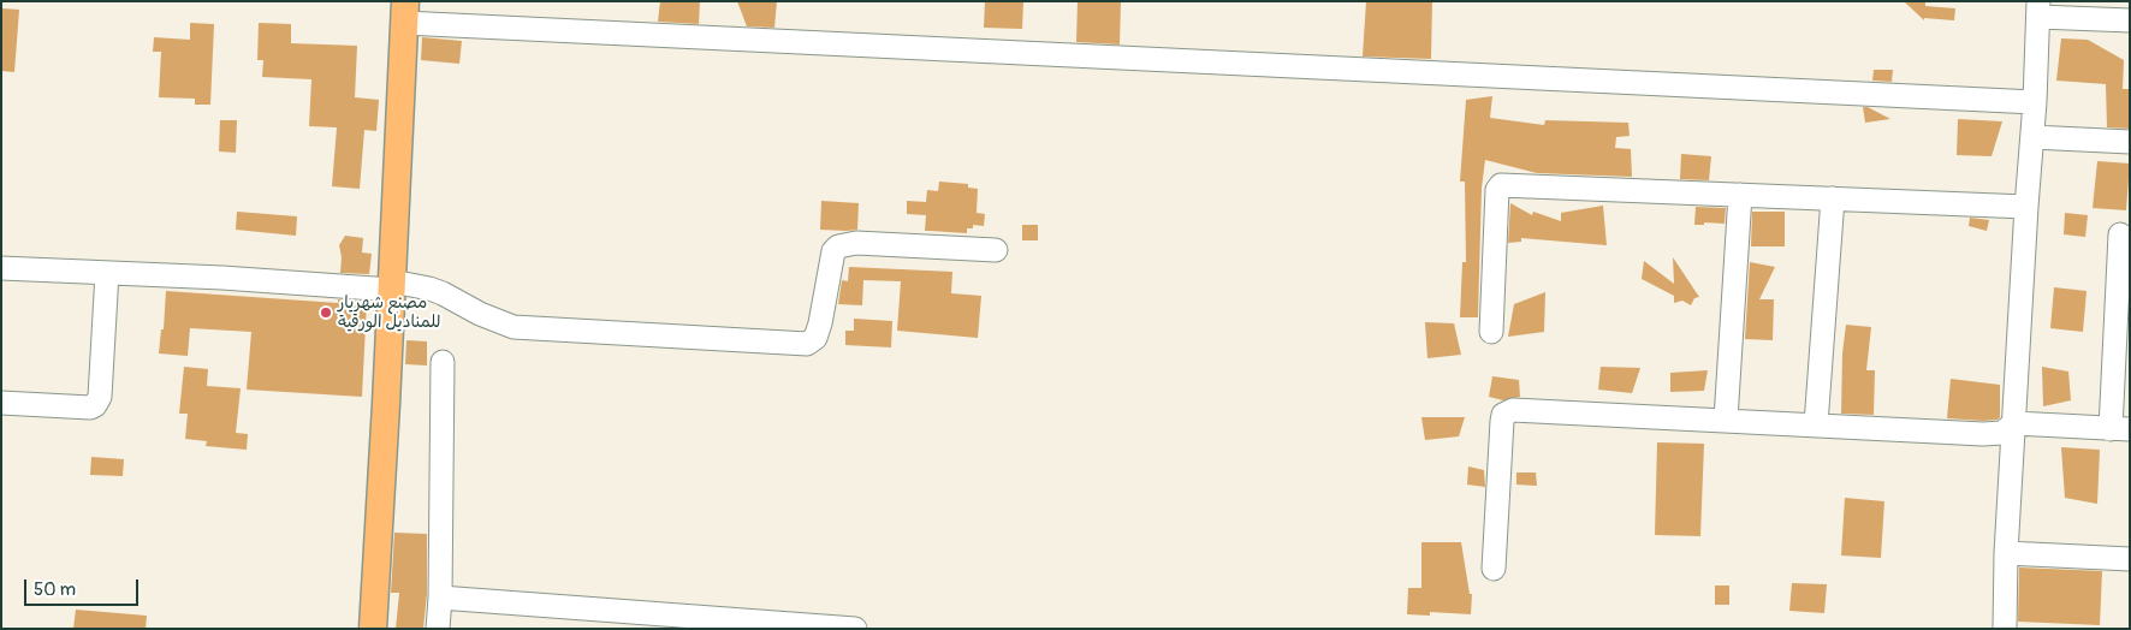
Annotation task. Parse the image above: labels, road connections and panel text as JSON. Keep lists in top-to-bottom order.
{
  "places": ["مصنع شهريار للمناديل الورقية"],
  "scale_bar": "50 m"
}
